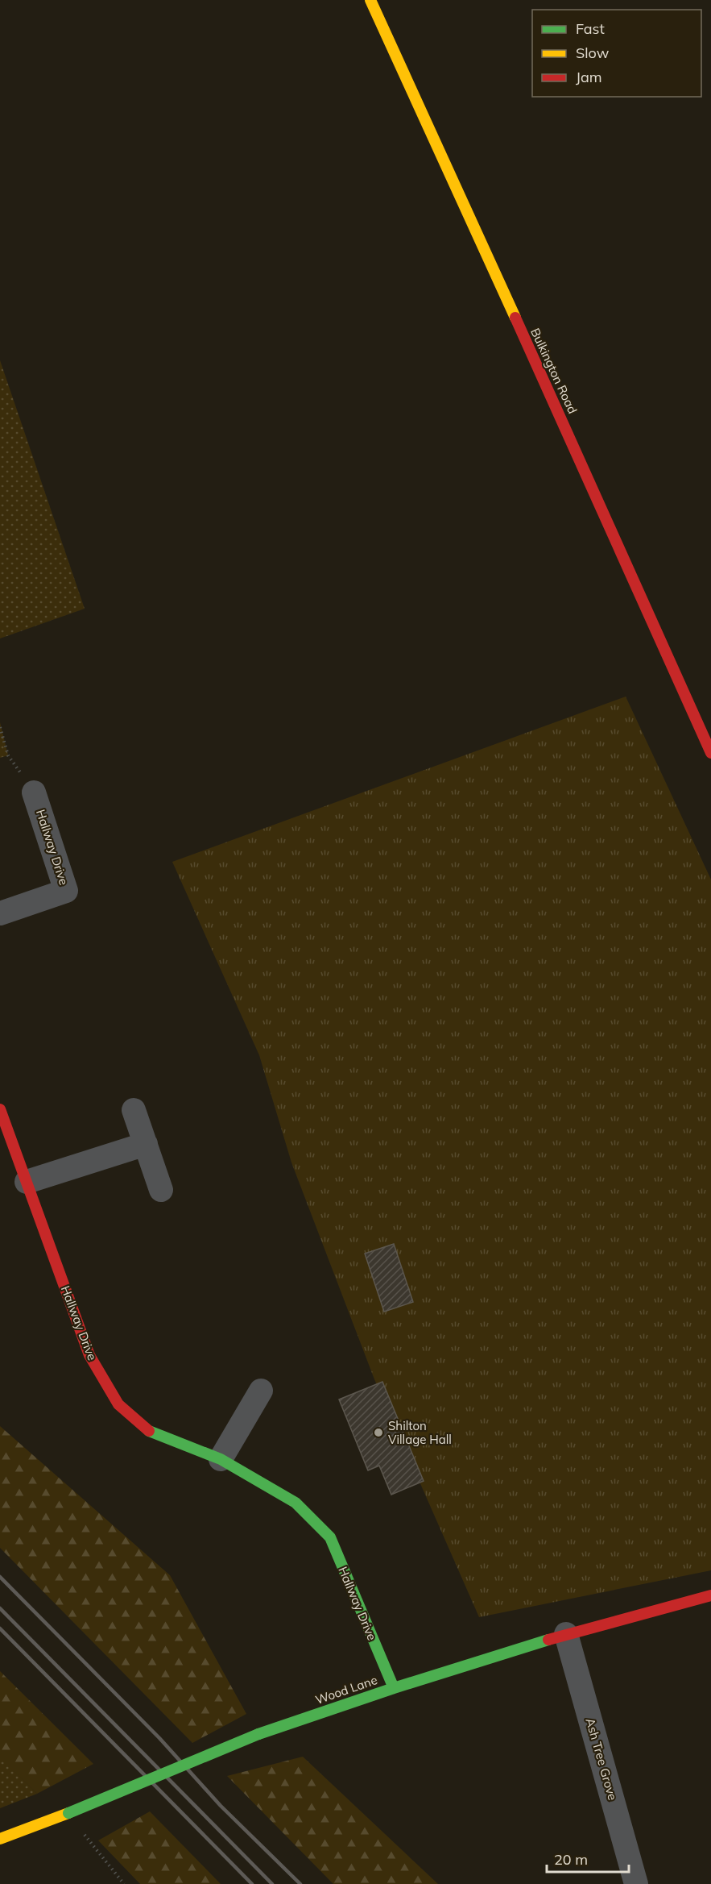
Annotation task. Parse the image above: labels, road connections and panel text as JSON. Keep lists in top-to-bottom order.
{
  "streets": {
    "street": [
      "Bulkington Road",
      "Hallway Drive",
      "Wood Lane",
      "Ash Tree Grove"
    ]
  },
  "crossings": [
    ["Hallway Drive", "Wood Lane"],
    ["Wood Lane", "Ash Tree Grove"]
  ],
  "places": ["Shilton Village Hall"],
  "legend": ["Fast", "Slow", "Jam"],
  "scale_bar": "20 m"
}
